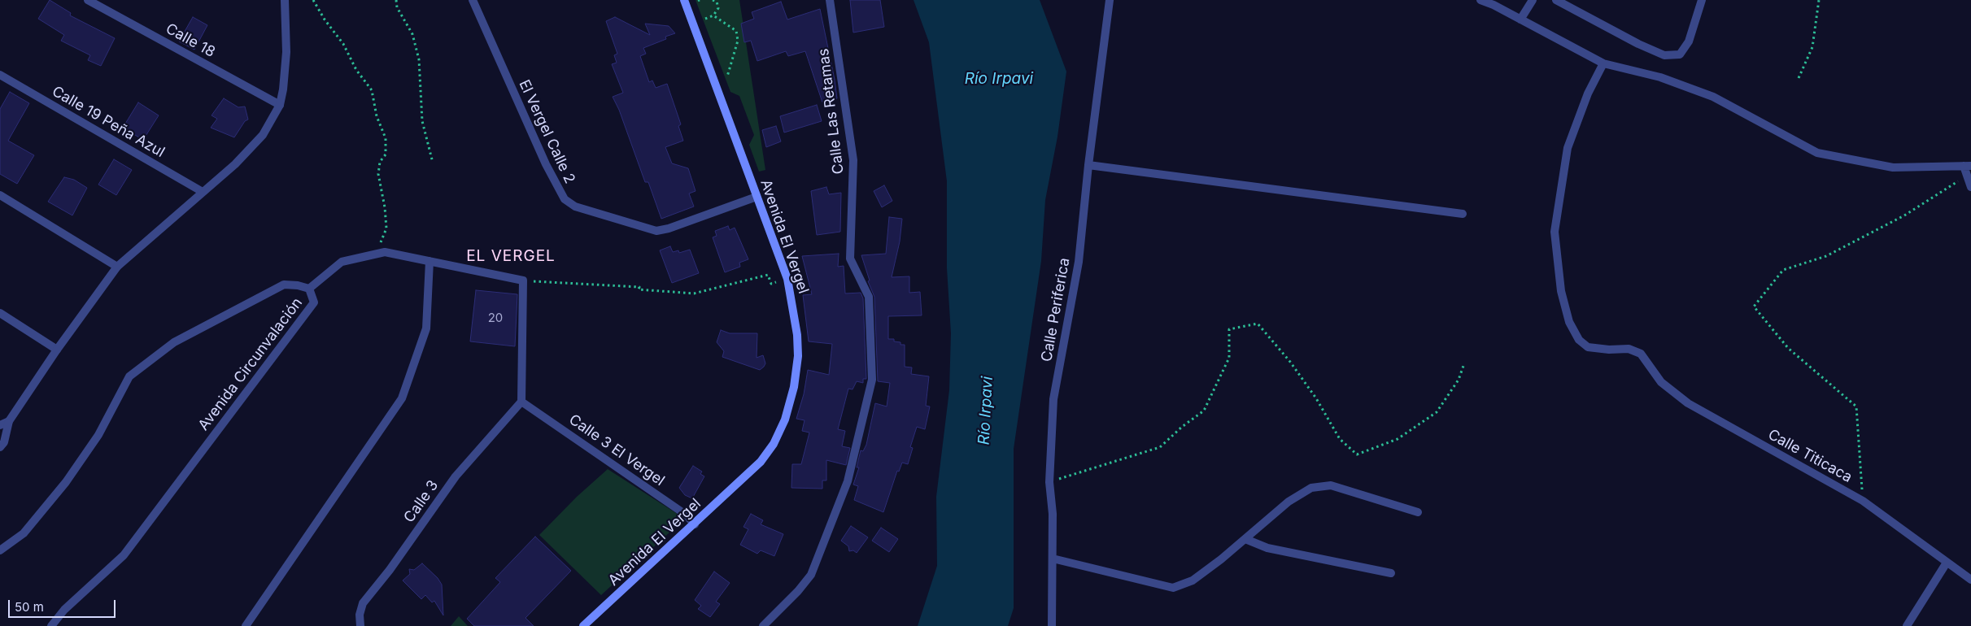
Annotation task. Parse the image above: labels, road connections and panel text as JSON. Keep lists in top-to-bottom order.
{
  "streets": {
    "main road": ["Avenida El Vergel"],
    "street": [
      "Calle 18",
      "Calle Las Retamas",
      "Calle 19 Peña Azul",
      "El Vergel Calle 2",
      "Calle Periferica",
      "Avenida Circunvalación",
      "Calle 3 El Vergel",
      "Calle Titicaca",
      "Calle 3"
    ]
  },
  "crossings": [
    ["El Vergel Calle 2", "Avenida El Vergel"],
    ["Avenida El Vergel", "Calle 3 El Vergel"],
    ["Calle 3 El Vergel", "Calle 3"]
  ],
  "districts": ["EL VERGEL"],
  "water": ["Río Irpavi"],
  "house_numbers": ["20"],
  "scale_bar": "50 m"
}
